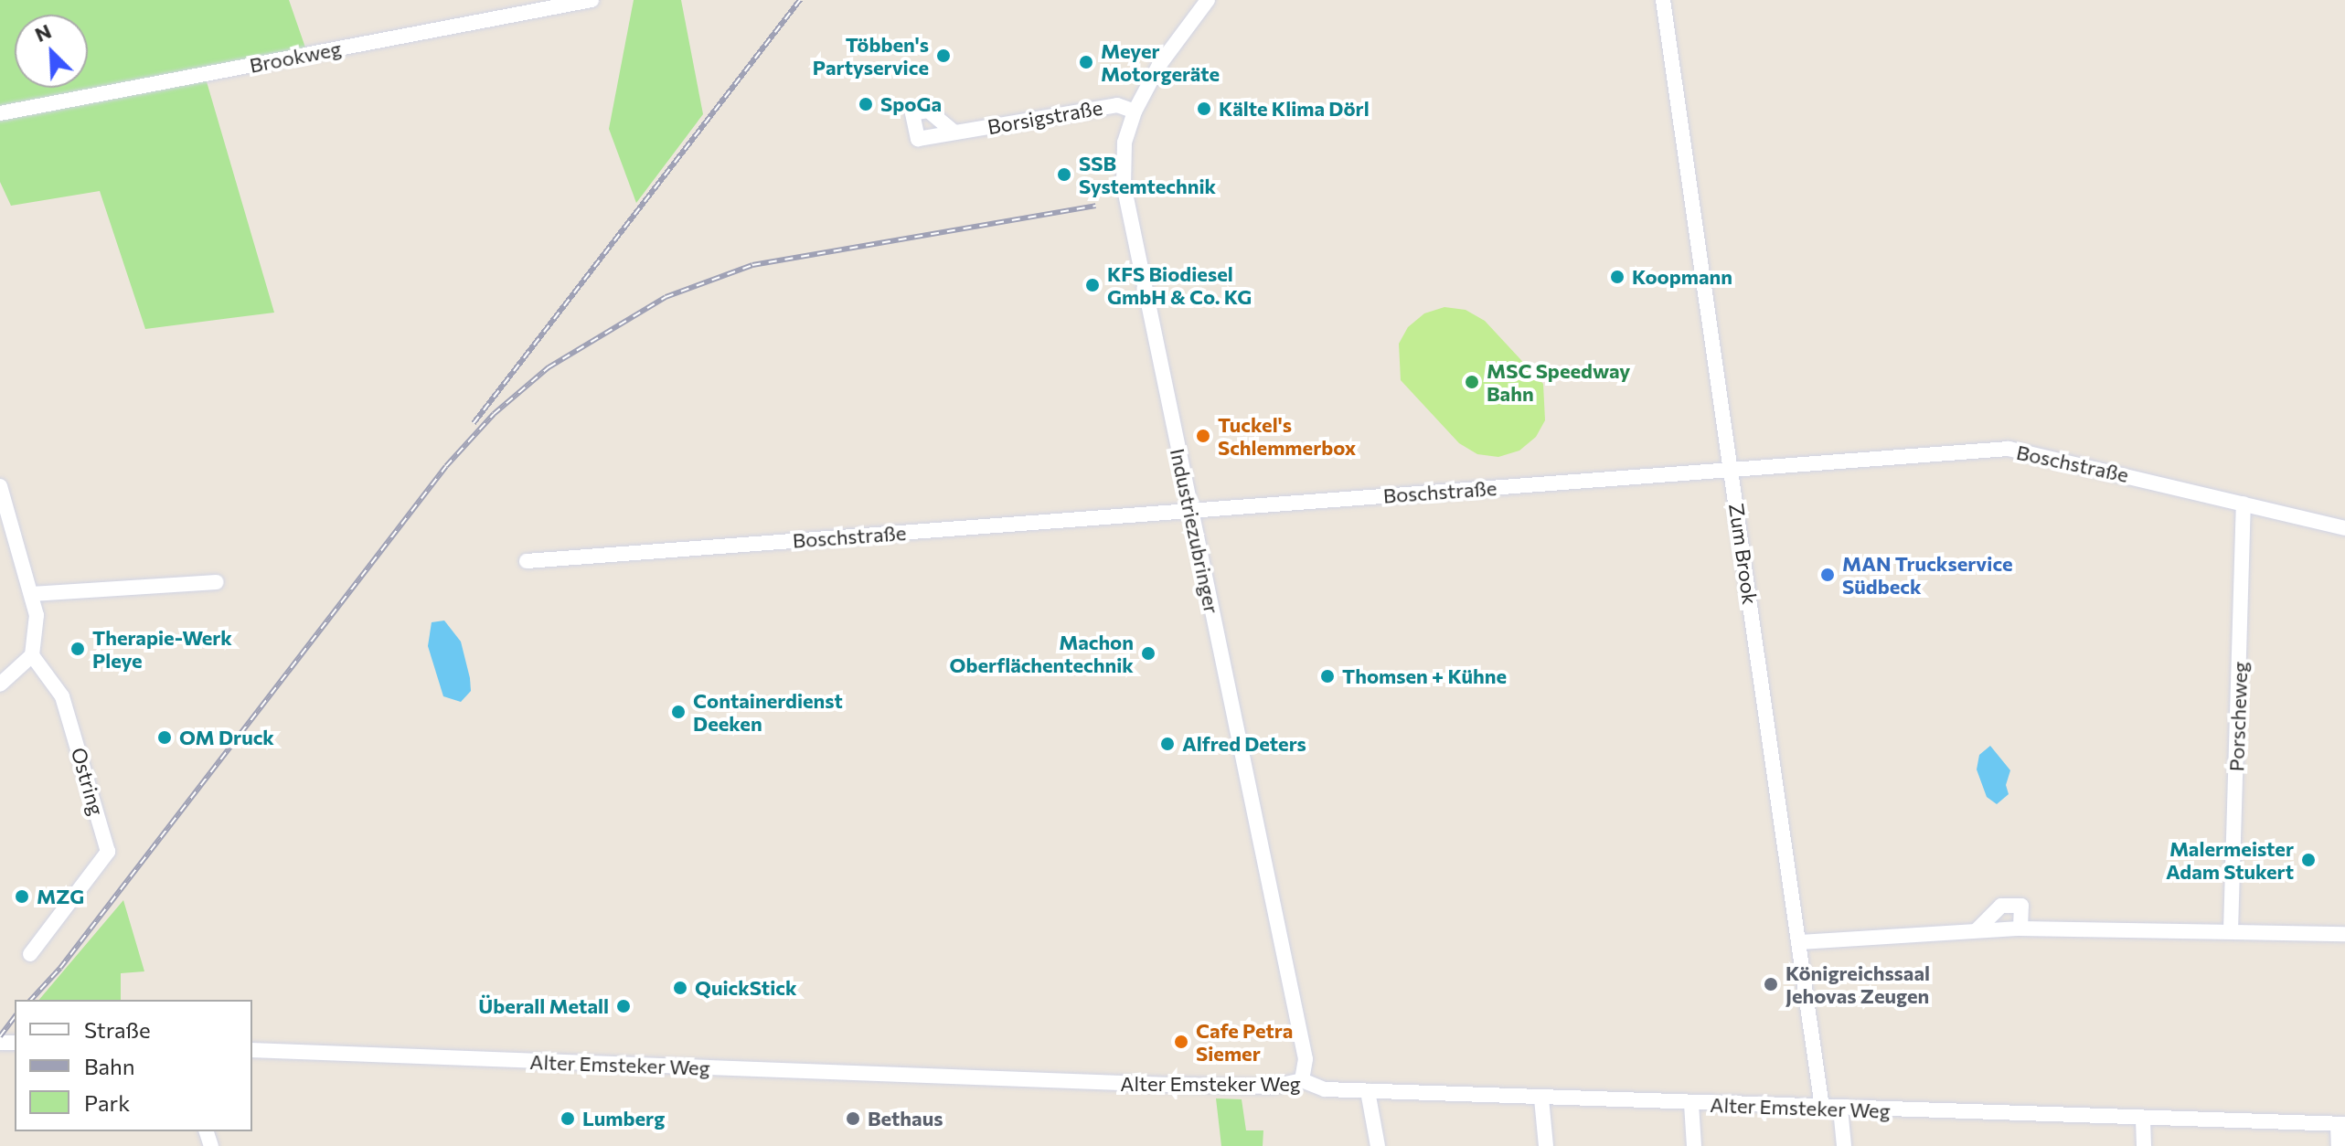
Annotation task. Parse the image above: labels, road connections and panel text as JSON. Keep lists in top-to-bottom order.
{
  "streets": {
    "street": [
      "Brookweg",
      "Borsigstraße",
      "Boschstraße",
      "Industriezubringer",
      "Zum Brook",
      "Porscheweg",
      "Ostring",
      "Alter Emsteker Weg"
    ]
  },
  "crossings": [
    ["Borsigstraße", "Industriezubringer"],
    ["Boschstraße", "Industriezubringer"],
    ["Boschstraße", "Zum Brook"],
    ["Boschstraße", "Porscheweg"],
    ["Industriezubringer", "Alter Emsteker Weg"],
    ["Zum Brook", "Alter Emsteker Weg"]
  ],
  "places": [
    "Többen's Partyservice",
    "Meyer Motorgeräte",
    "SpoGa",
    "Kälte Klima Dörl",
    "SSB Systemtechnik",
    "Koopmann",
    "KFS Biodiesel GmbH & Co. KG",
    "MSC Speedway Bahn",
    "Tuckel's Schlemmerbox",
    "MAN Truckservice Südbeck",
    "Therapie-Werk Pleye",
    "Machon Oberflächentechnik",
    "Thomsen + Kühne",
    "Containerdienst Deeken",
    "OM Druck",
    "Alfred Deters",
    "Malermeister Adam Stukert",
    "MZG",
    "Königreichssaal Jehovas Zeugen",
    "QuickStick",
    "Überall Metall",
    "Cafe Petra Siemer",
    "Lumberg",
    "Bethaus"
  ],
  "legend": ["Straße", "Bahn", "Park"],
  "north": "top left"
}
